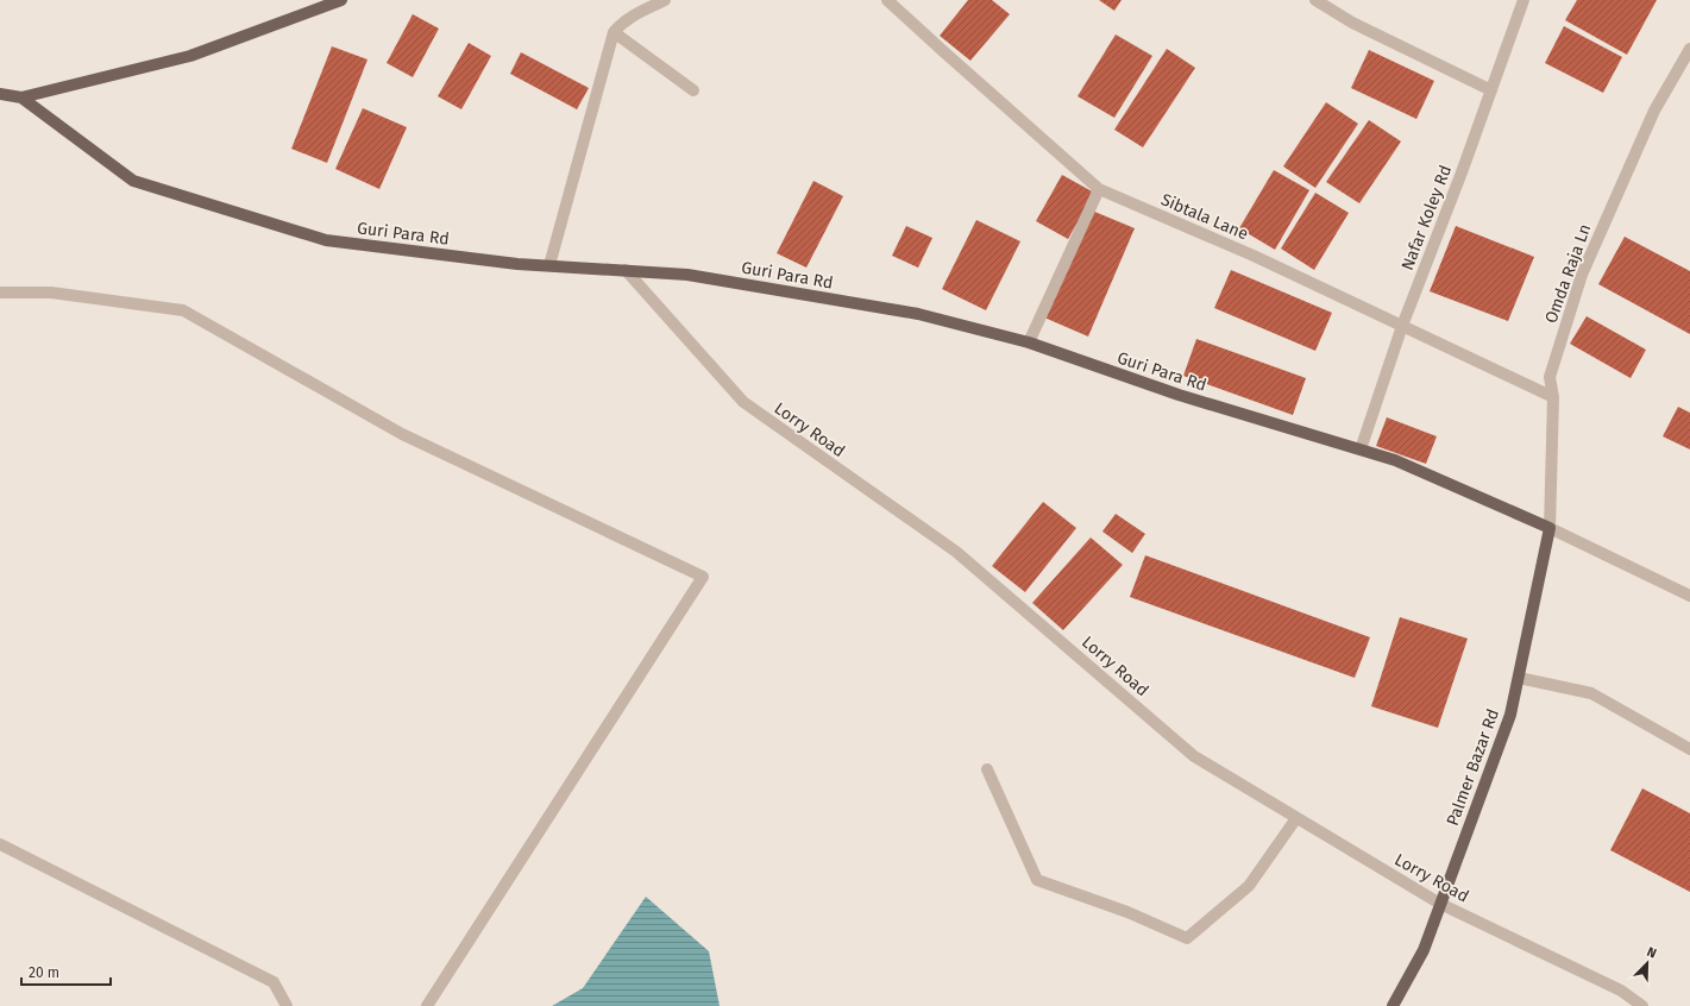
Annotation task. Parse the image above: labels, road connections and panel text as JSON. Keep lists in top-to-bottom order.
{
  "streets": {
    "main road": ["Guri Para Rd", "Palmer Bazar Rd"],
    "street": [
      "Sibtala Lane",
      "Nafar Koley Rd",
      "Omda Raja Ln",
      "Lorry Road"
    ]
  },
  "crossings": [
    ["Sibtala Lane", "Nafar Koley Rd"],
    ["Sibtala Lane", "Omda Raja Ln"],
    ["Nafar Koley Rd", "Guri Para Rd"],
    ["Guri Para Rd", "Omda Raja Ln"],
    ["Guri Para Rd", "Lorry Road"],
    ["Guri Para Rd", "Palmer Bazar Rd"],
    ["Omda Raja Ln", "Palmer Bazar Rd"],
    ["Lorry Road", "Palmer Bazar Rd"]
  ],
  "scale_bar": "20 m",
  "north": "top right"
}
